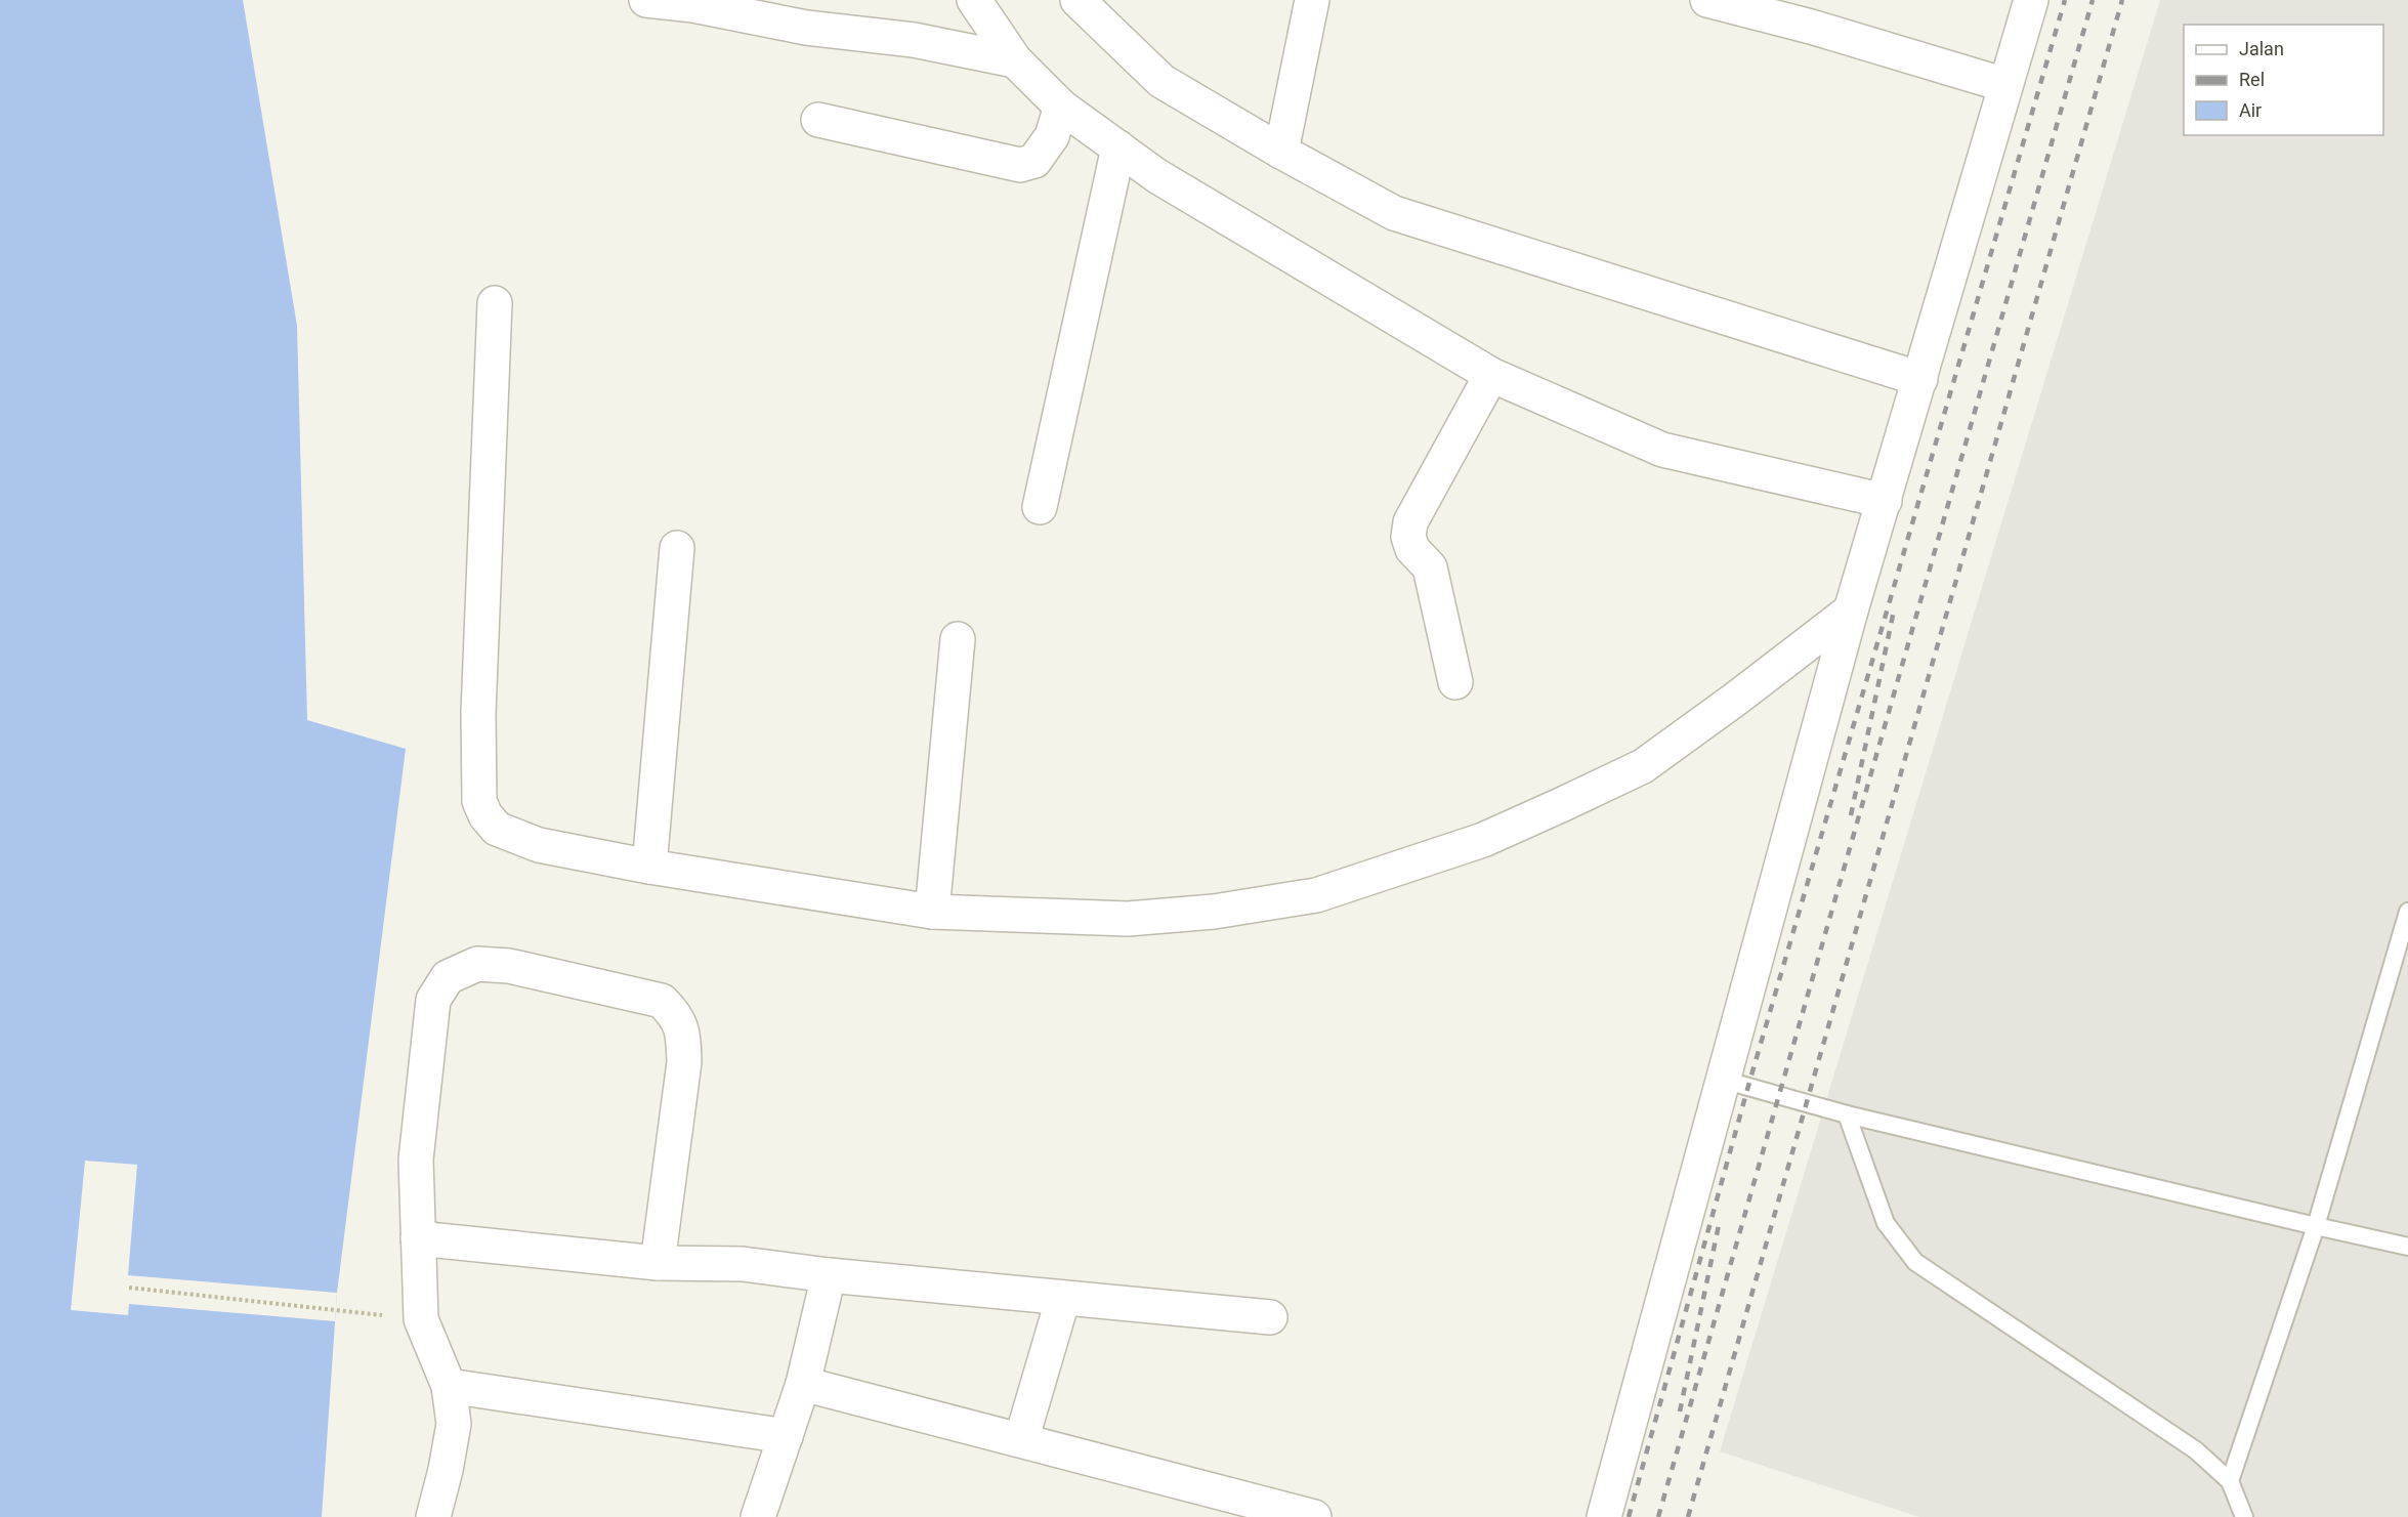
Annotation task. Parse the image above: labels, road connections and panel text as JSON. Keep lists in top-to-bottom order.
{
  "legend": ["Jalan", "Rel", "Air"]
}
